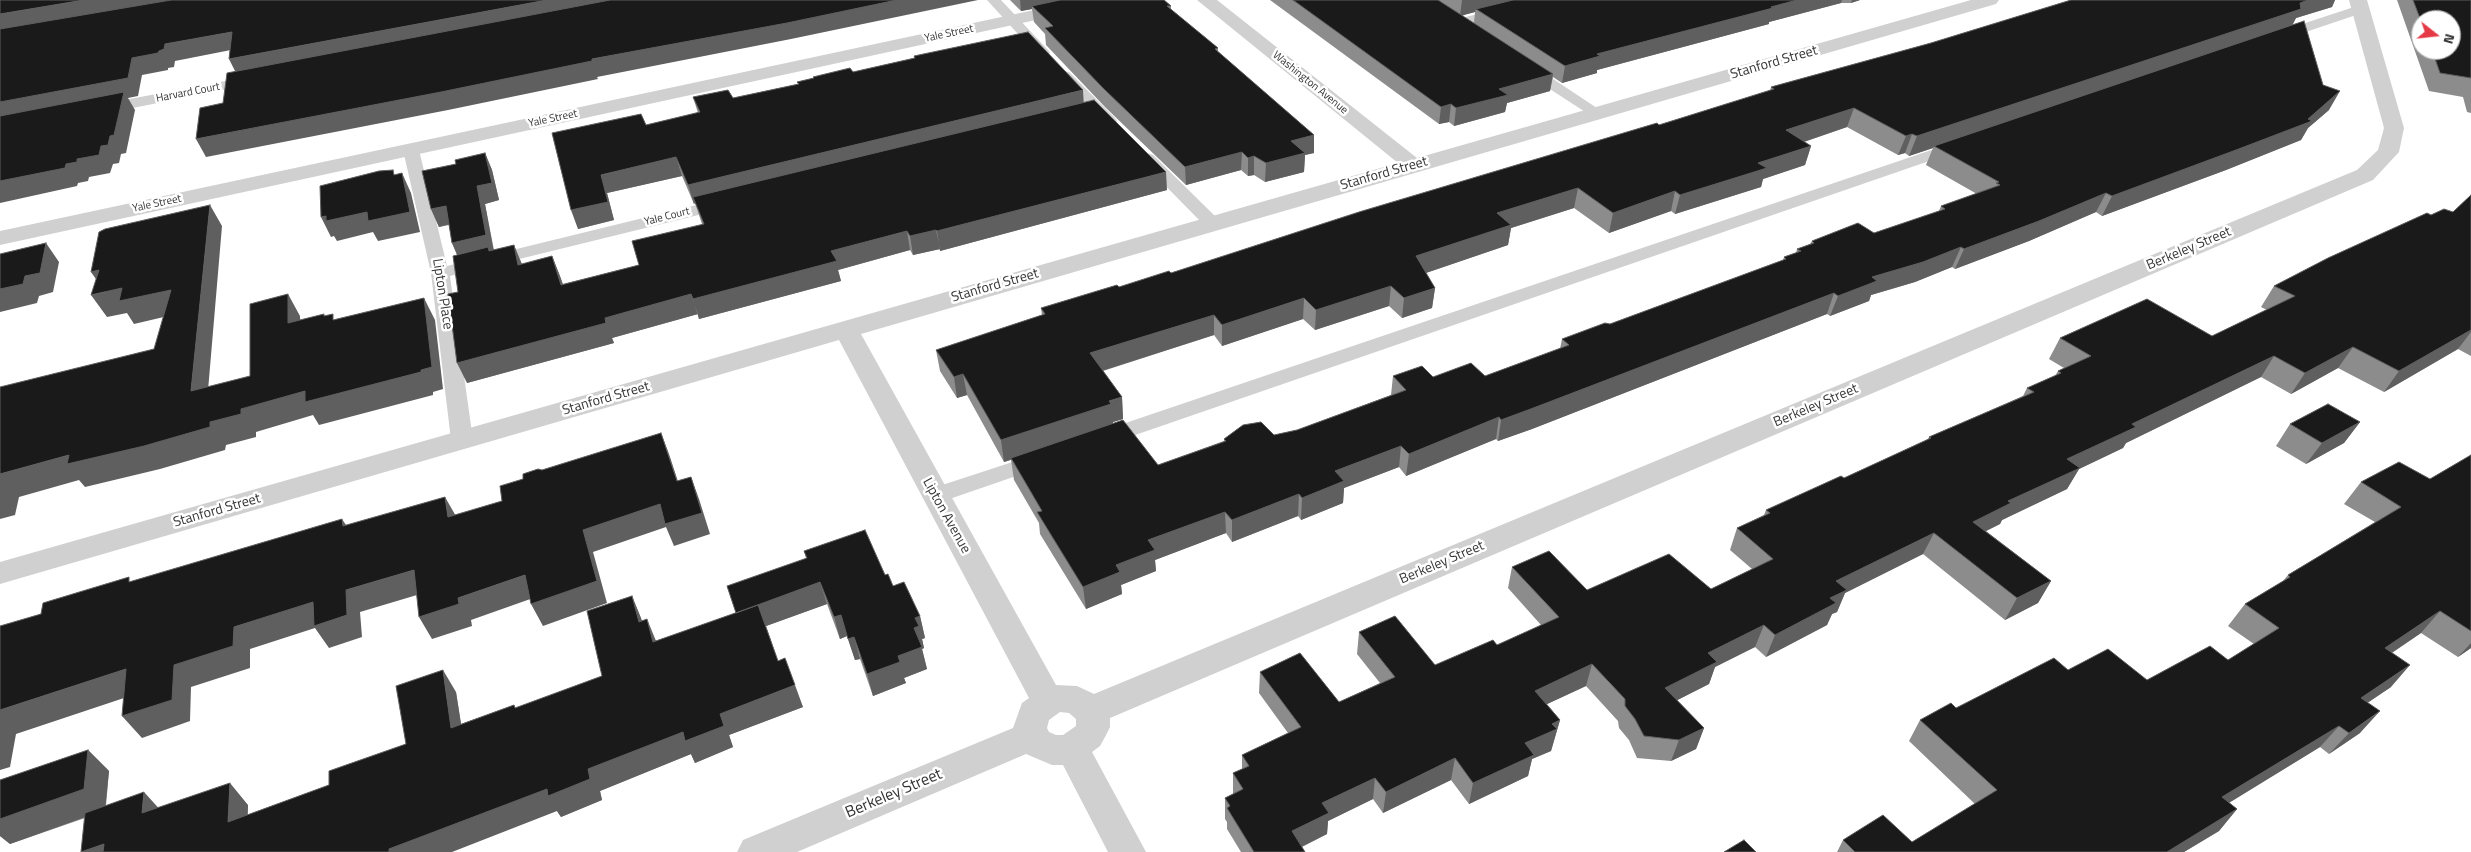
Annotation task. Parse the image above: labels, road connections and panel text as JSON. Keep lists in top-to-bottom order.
{
  "streets": {
    "street": [
      "Yale Street",
      "Stanford Street",
      "Washington Avenue",
      "Berkeley Street",
      "Lipton Avenue"
    ],
    "lane": ["Harvard Court", "Yale Court", "Lipton Place"]
  },
  "crossings": [
    ["Yale Street", "Lipton Place"],
    ["Stanford Street", "Washington Avenue"],
    ["Stanford Street", "Lipton Place"],
    ["Stanford Street", "Lipton Avenue"],
    ["Yale Court", "Lipton Place"],
    ["Berkeley Street", "Lipton Avenue"]
  ],
  "north": "right"
}
